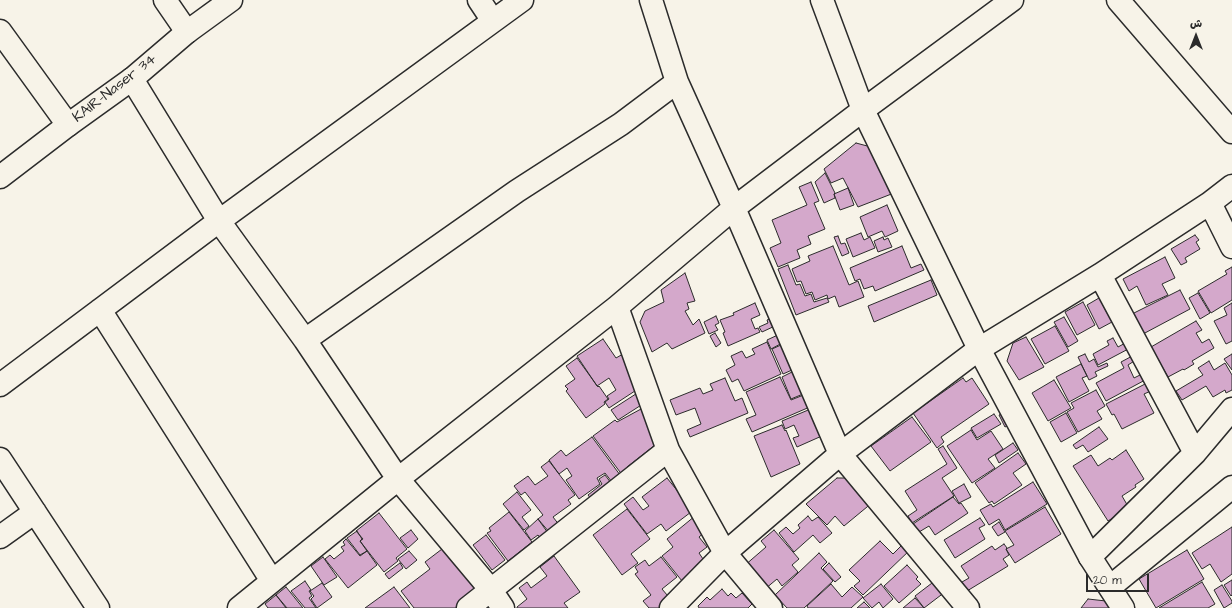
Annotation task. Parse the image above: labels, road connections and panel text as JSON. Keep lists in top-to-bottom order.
{
  "streets": {
    "street": ["KAIR-Naser 34"]
  },
  "scale_bar": "20 m",
  "north": "top"
}
